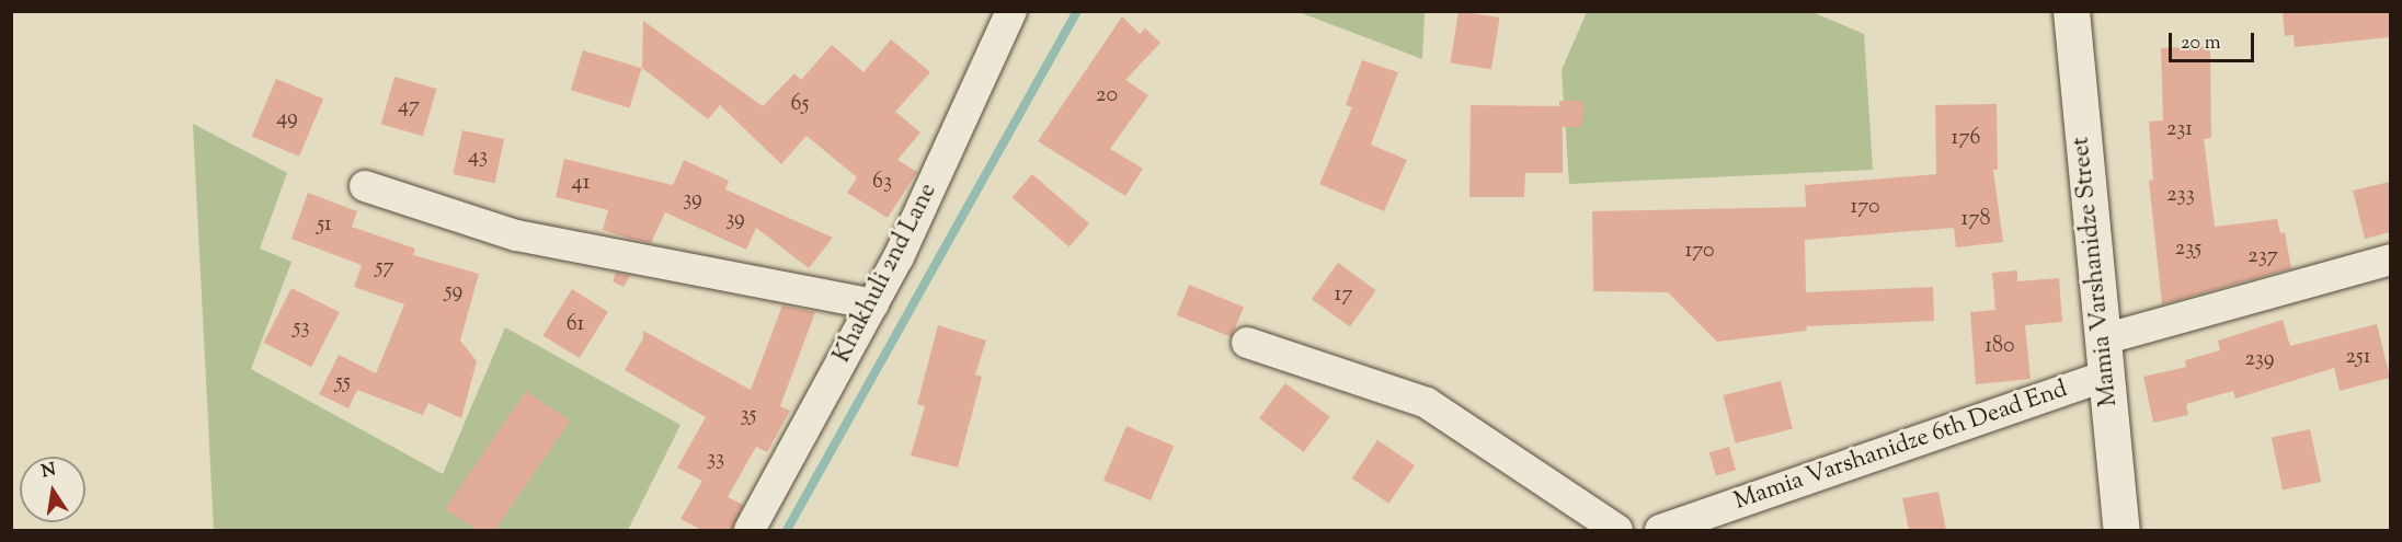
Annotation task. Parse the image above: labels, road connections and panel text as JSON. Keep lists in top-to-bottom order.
{
  "streets": {
    "street": ["Mamia Varshanidze Street", "Khakhuli 2nd Lane", "Mamia Varshanidze 6th Dead End"]
  },
  "crossings": [
    ["Mamia Varshanidze Street", "Mamia Varshanidze 6th Dead End"]
  ],
  "house_numbers": [
    "20",
    "65",
    "47",
    "49",
    "231",
    "176",
    "43",
    "63",
    "41",
    "233",
    "39",
    "170",
    "39",
    "178",
    "51",
    "235",
    "170",
    "237",
    "57",
    "59",
    "17",
    "61",
    "53",
    "180",
    "251",
    "239",
    "55",
    "35",
    "33"
  ],
  "scale_bar": "20 m",
  "north": "top"
}
